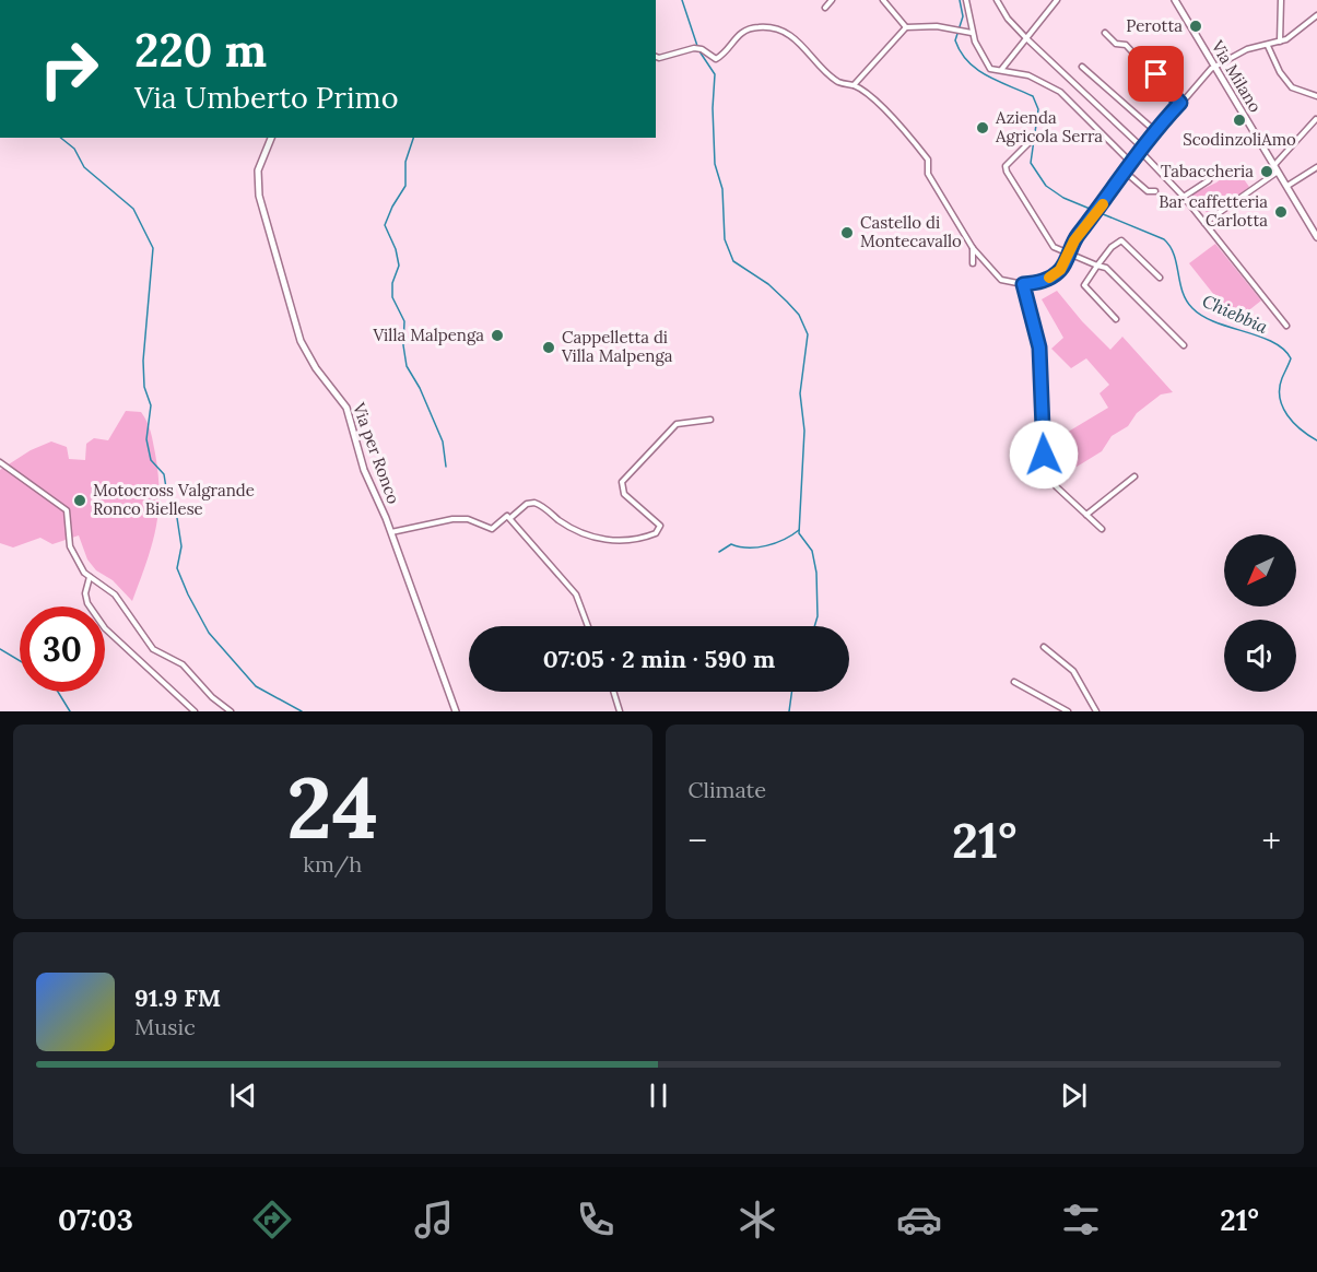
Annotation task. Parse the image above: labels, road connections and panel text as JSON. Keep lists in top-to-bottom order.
{
  "streets": {
    "street": ["Via Milano", "Via per Ronco"]
  },
  "water": ["Chiebbia"],
  "places": [
    "Perotta",
    "ScodinzoliAmo",
    "Azienda Agricola Serra",
    "Tabaccheria",
    "Bar caffetteria Carlotta",
    "Castello di Montecavallo",
    "Villa Malpenga",
    "Cappelletta di Villa Malpenga",
    "Motocross Valgrande Ronco Biellese"
  ],
  "north": "bottom left",
  "page": {
    "turn": ["220 m", "Via Umberto Primo"],
    "limit": "30",
    "trip": "07:05 · 2 min · 590 m",
    "tile": [
      ["24", "km/h"],
      "Climate"
    ],
    "heat": ["−", "21°", "+"],
    "song": ["91.9 FM", "Music"],
    "tabs": ["07:03", "21°"]
  }
}
